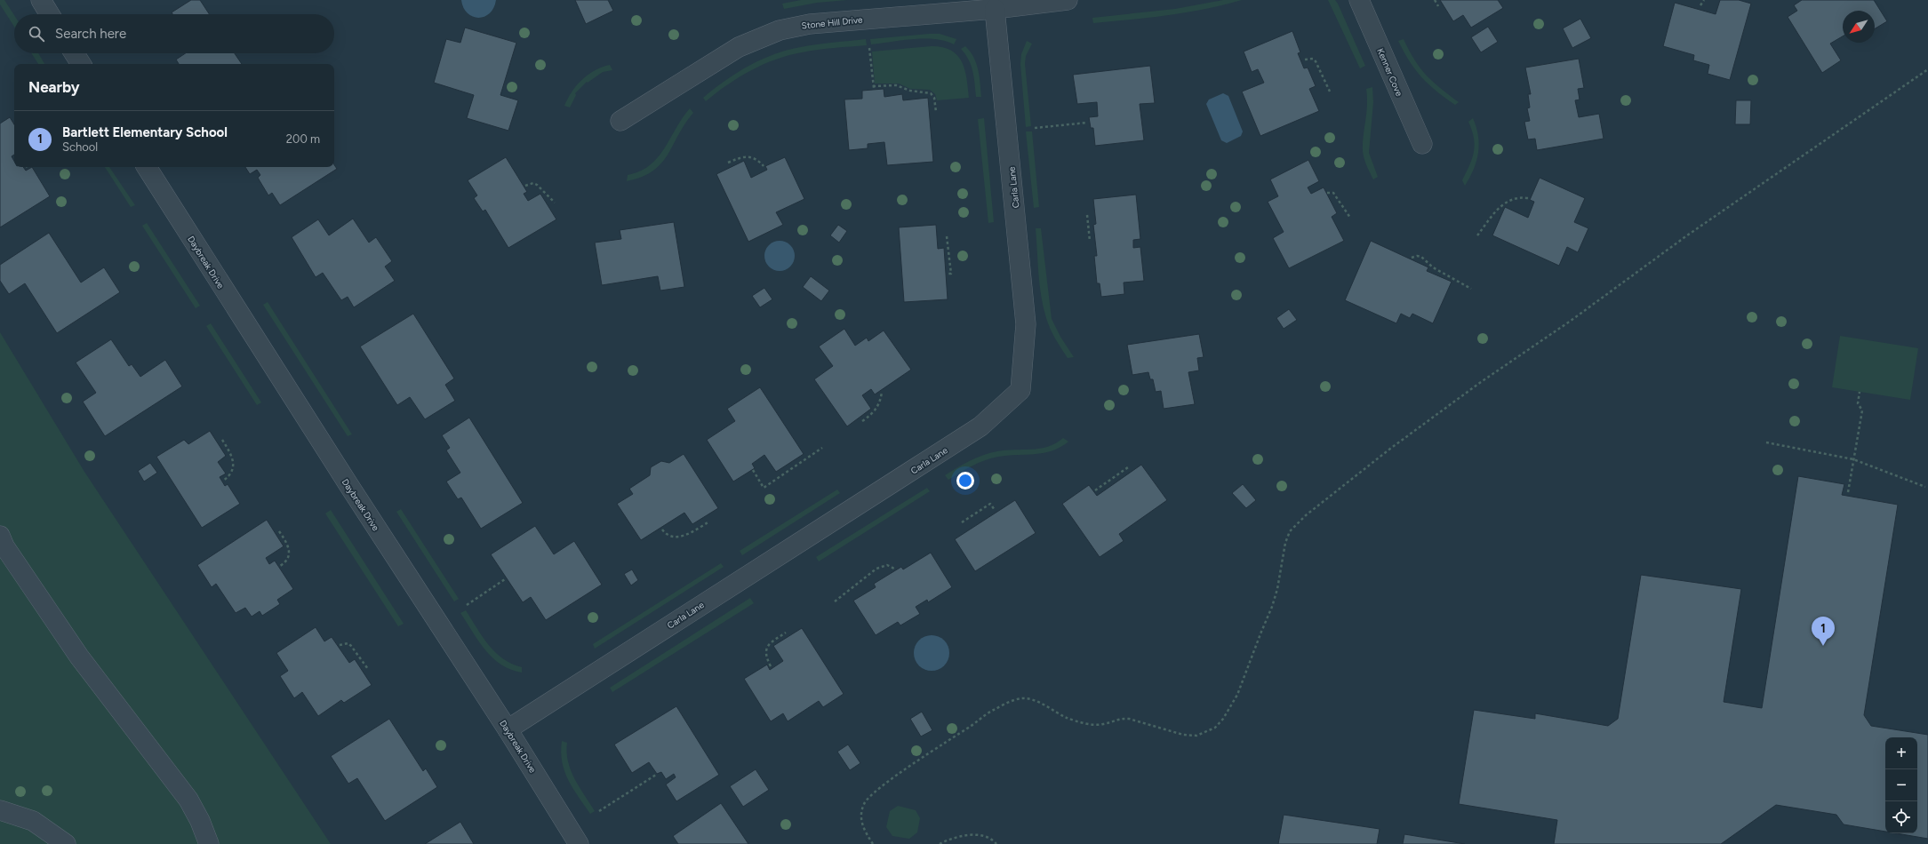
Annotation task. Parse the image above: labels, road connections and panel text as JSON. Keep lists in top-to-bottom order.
{
  "streets": {
    "street": [
      "Stone Hill Drive",
      "Kenner Cove",
      "Carla Lane",
      "Daybreak Drive"
    ]
  },
  "crossings": [
    ["Stone Hill Drive", "Carla Lane"],
    ["Carla Lane", "Daybreak Drive"]
  ],
  "north": "bottom left",
  "page": {
    "search": "Search here",
    "heading": "Nearby",
    "list": [
      {
        "mark": "1",
        "name": "Bartlett Elementary School",
        "note": "School",
        "value": "200 m"
      }
    ],
    "pins": "1",
    "map_buttons": ["+", "−"]
  }
}
